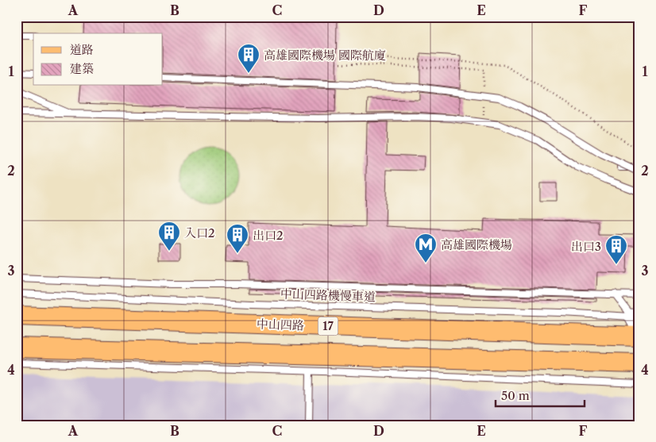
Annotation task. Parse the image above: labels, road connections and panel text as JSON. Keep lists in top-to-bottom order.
{
  "streets": {
    "main road": ["中山四路", "17"],
    "lane": ["中山四路機慢車道"]
  },
  "places": {
    "building": [
      "高雄國際機場 國際航廈",
      "入口2",
      "出口2",
      "出口3"
    ],
    "metro station": ["高雄國際機場"]
  },
  "legend": ["道路", "建築"],
  "scale_bar": "50 m",
  "grid": {
    "columns": [
      "A",
      "B",
      "C",
      "D",
      "E",
      "F"
    ],
    "rows": [
      "1",
      "2",
      "3",
      "4"
    ]
  }
}
